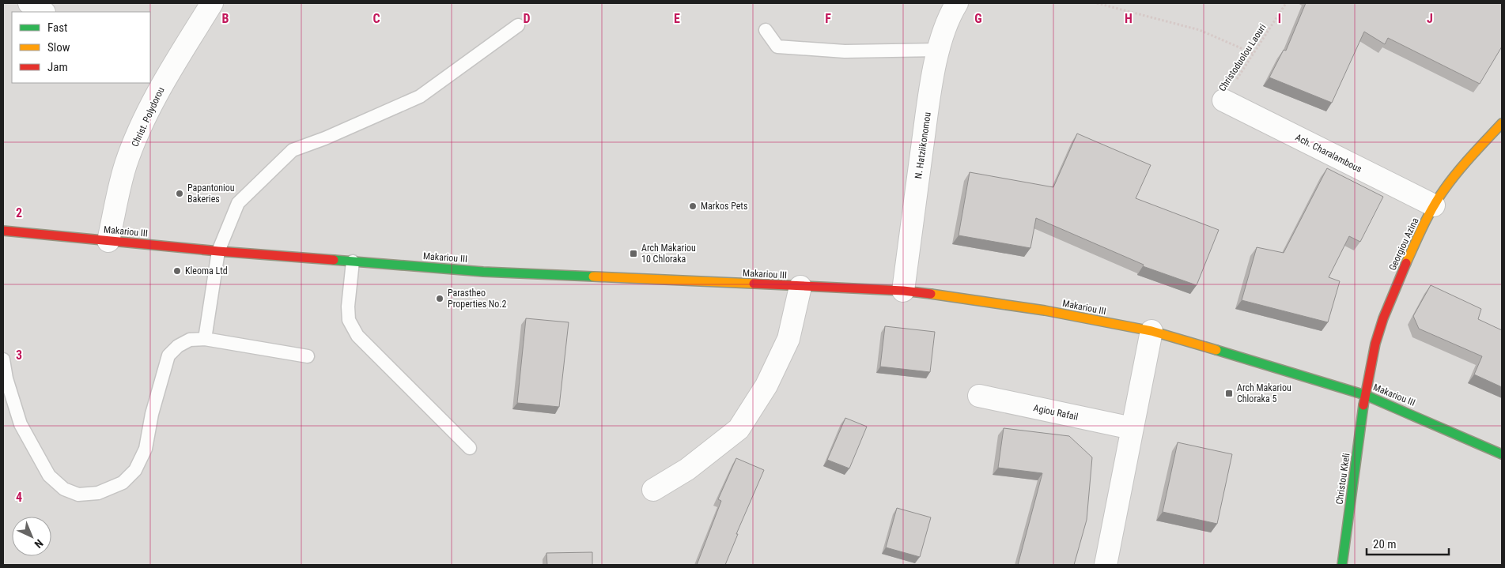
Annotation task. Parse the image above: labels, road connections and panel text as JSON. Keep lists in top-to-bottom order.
{
  "streets": {
    "main road": ["Makariou III", "Georgiou Azina", "Christou Kkeli"],
    "street": [
      "Christ. Polydorou",
      "N. Hatziikonomou",
      "Ach. Charalambous",
      "Agiou Rafail"
    ],
    "path": ["Christoduolou Laouri"]
  },
  "crossings": [
    ["Christoduolou Laouri", "Ach. Charalambous"],
    ["Christ. Polydorou", "Makariou III"],
    ["N. Hatziikonomou", "Makariou III"],
    ["Ach. Charalambous", "Georgiou Azina"],
    ["Makariou III", "Georgiou Azina"],
    ["Makariou III", "Christou Kkeli"],
    ["Georgiou Azina", "Christou Kkeli"]
  ],
  "places": {
    "other": [
      "Papantoniou Bakeries",
      "Markos Pets",
      "Kleoma Ltd",
      "Parastheo Properties No.2"
    ],
    "transit": ["Arch Makariou 10 Chloraka", "Arch Makariou Chloraka 5"]
  },
  "legend": ["Fast", "Slow", "Jam"],
  "scale_bar": "20 m",
  "north": "bottom right",
  "grid": {
    "columns": [
      "B",
      "C",
      "D",
      "E",
      "F",
      "G",
      "H",
      "I",
      "J"
    ],
    "rows": ["2", "3", "4"]
  }
}
